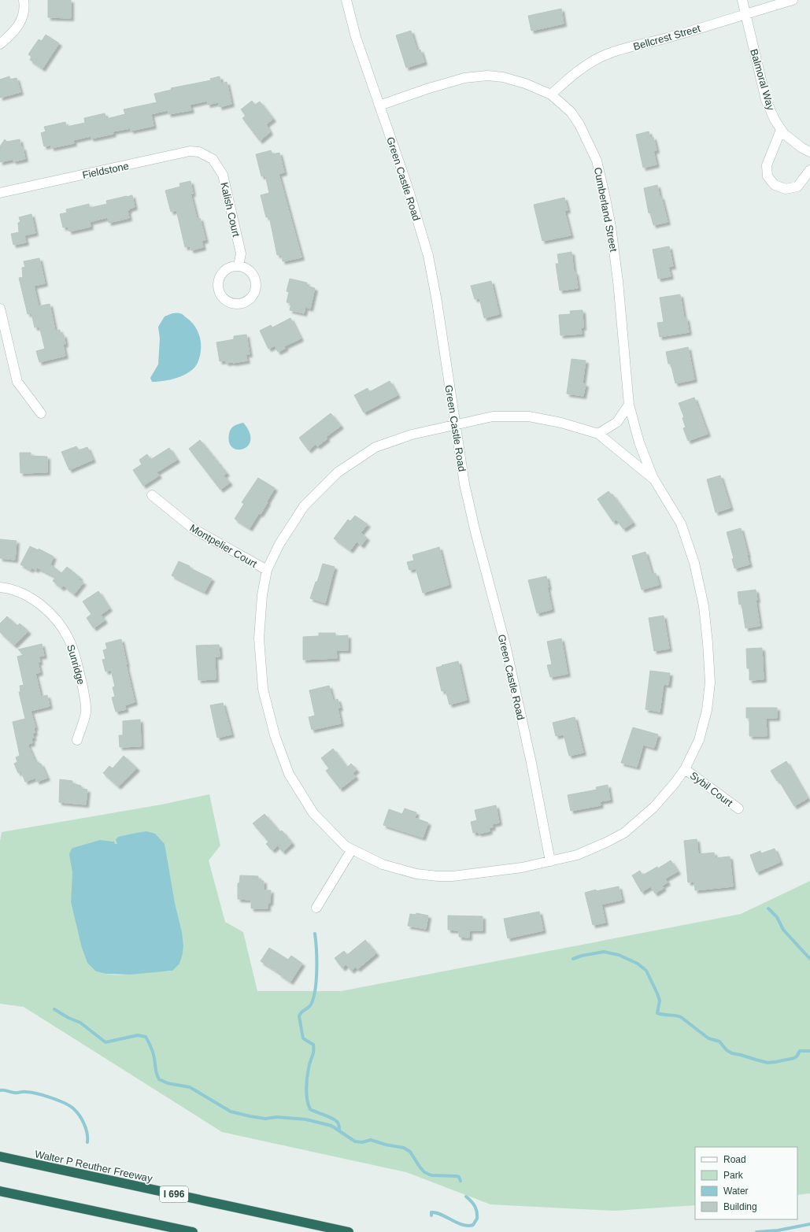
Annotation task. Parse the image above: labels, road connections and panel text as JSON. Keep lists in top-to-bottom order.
{
  "streets": {
    "highway": ["Walter P Reuther Freeway", "I 696"],
    "street": [
      "Bellcrest Street",
      "Balmoral Way",
      "Fieldstone",
      "Green Castle Road",
      "Kalish Court",
      "Cumberland Street",
      "Montpelier Court",
      "Sunridge",
      "Sybil Court"
    ]
  },
  "crossings": [
    ["Bellcrest Street", "Balmoral Way"],
    ["Bellcrest Street", "Cumberland Street"],
    ["Fieldstone", "Kalish Court"],
    ["Green Castle Road", "Cumberland Street"]
  ],
  "legend": [
    "Road",
    "Park",
    "Water",
    "Building"
  ]
}
